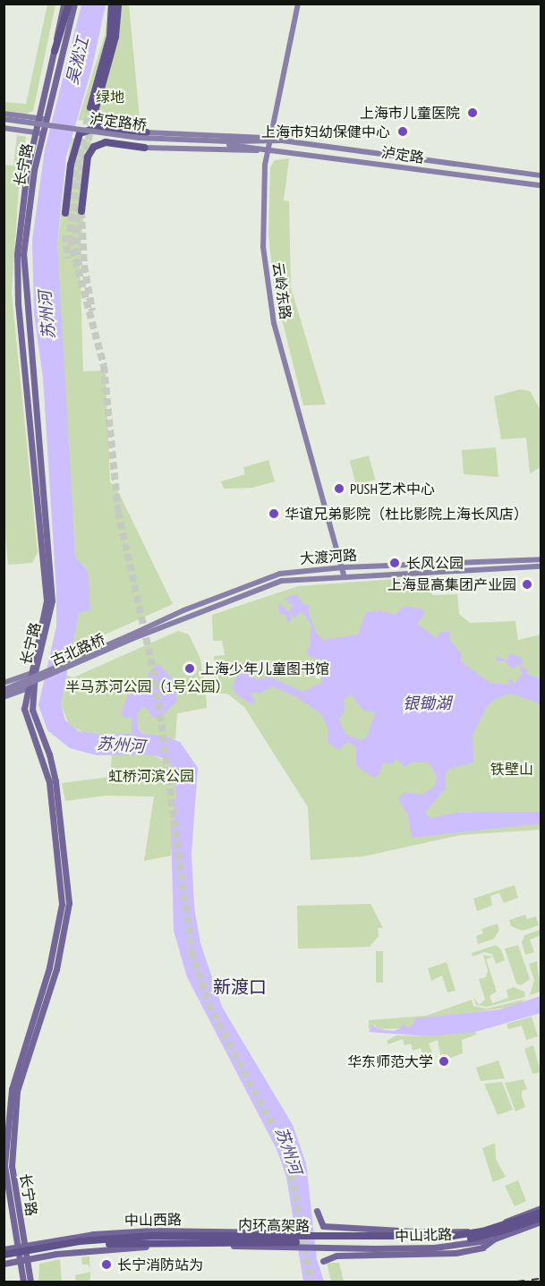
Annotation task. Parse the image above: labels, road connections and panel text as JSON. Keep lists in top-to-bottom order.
{
  "streets": {
    "highway": ["内环高架路"],
    "main road": [
      "泸定路桥",
      "泸定路",
      "长宁路",
      "云岭东路",
      "大渡河路",
      "古北路桥",
      "中山西路",
      "中山北路"
    ]
  },
  "crossings": [
    ["泸定路桥", "泸定路"],
    ["泸定路", "云岭东路"],
    ["长宁路", "中山西路"],
    ["长宁路", "内环高架路"],
    ["云岭东路", "大渡河路"],
    ["大渡河路", "古北路桥"],
    ["中山西路", "内环高架路"],
    ["中山西路", "中山北路"],
    ["内环高架路", "中山北路"]
  ],
  "districts": ["新渡口"],
  "water": ["吴淞江", "苏州河", "银锄湖"],
  "parks": [
    "绿地",
    "半马苏河公园（1号公园）",
    "铁壁山",
    "虹桥河滨公园"
  ],
  "places": [
    "上海市儿童医院",
    "上海市妇幼保健中心",
    "PUSH艺术中心",
    "华谊兄弟影院（杜比影院上海长风店）",
    "长风公园",
    "上海显高集团产业园",
    "上海少年儿童图书馆",
    "华东师范大学",
    "长宁消防站为"
  ]
}
